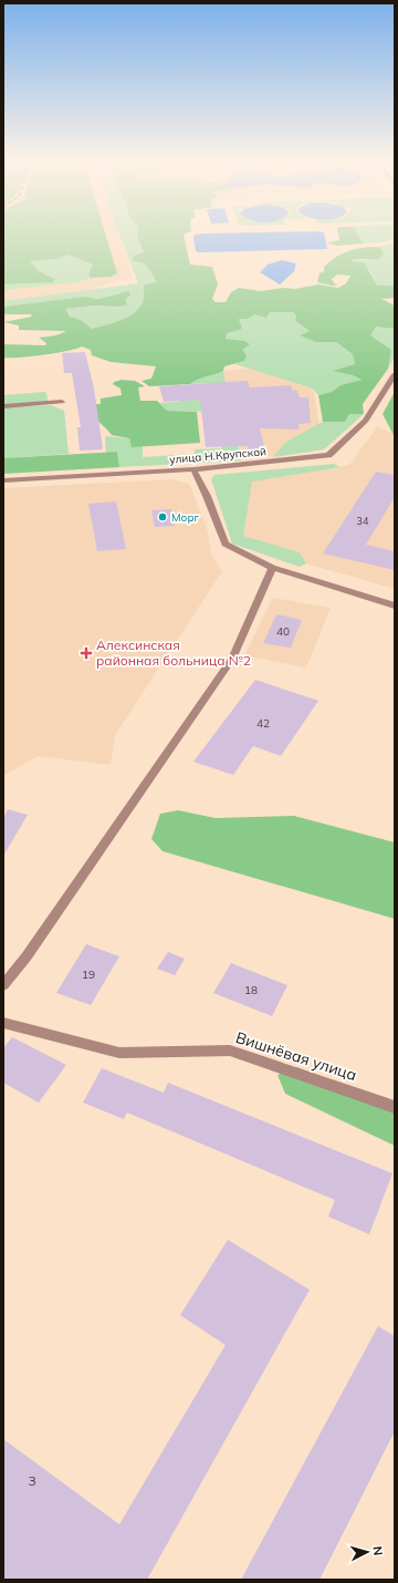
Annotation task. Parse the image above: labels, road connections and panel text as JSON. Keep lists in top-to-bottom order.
{
  "streets": {
    "street": ["улица Н.Крупской", "Вишнёвая улица"]
  },
  "places": {
    "other": ["Морг"],
    "health": ["Алексинская районная больница №2"]
  },
  "house_numbers": [
    "34",
    "40",
    "42",
    "19",
    "18",
    "3"
  ],
  "north": "right"
}
